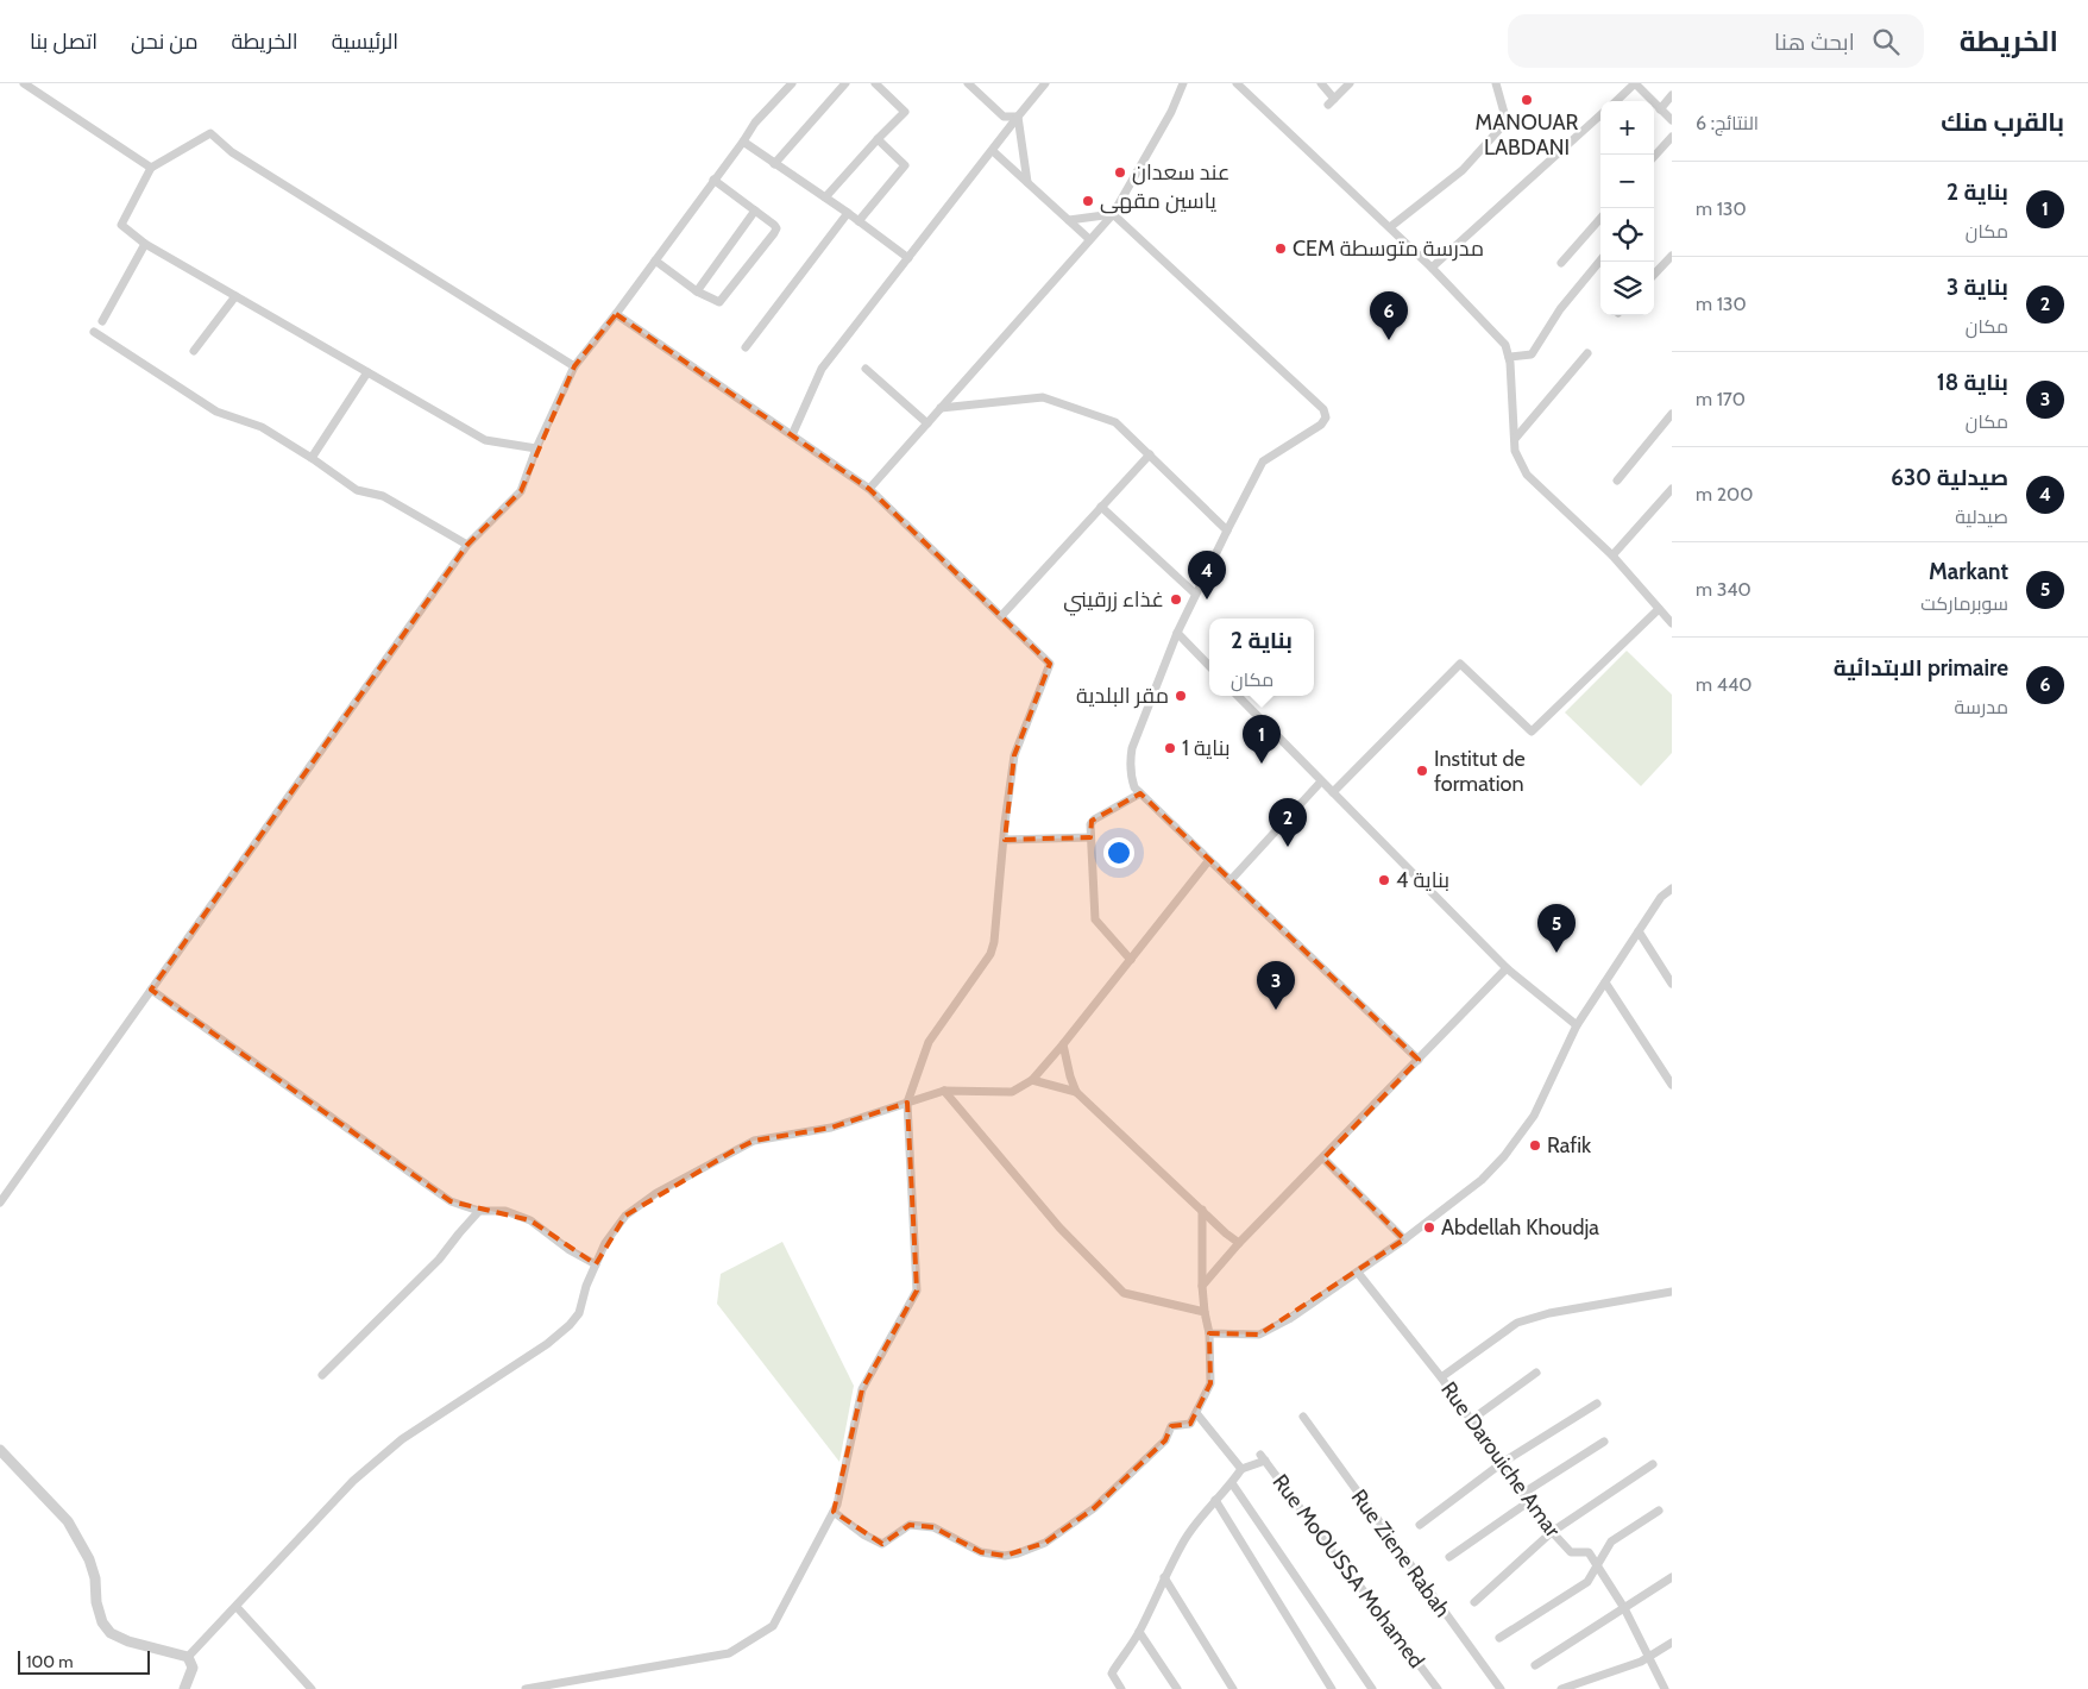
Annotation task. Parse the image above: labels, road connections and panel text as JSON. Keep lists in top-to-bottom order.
{
  "streets": {
    "street": ["Rue Darouiche Amar", "Rue Ziene Rabah", "Rue MoOUSSA Mohamed"]
  },
  "places": [
    "MANOUAR LABDANI",
    "عند سعدان",
    "ياسين مقهى",
    "CEM مدرسة متوسطة",
    "غذاء زرقيني",
    "مقر البلدية",
    "بناية 1",
    "Institut de formation",
    "بناية 4",
    "Rafik",
    "Abdellah Khoudja"
  ],
  "scale_bar": "100 m",
  "page": {
    "header": "الخريطة",
    "search": "ابحث هنا",
    "nav": [
      "الرئيسية",
      "الخريطة",
      "من نحن",
      "اتصل بنا"
    ],
    "heading": ["بالقرب منك", "النتائج: 6"],
    "map_buttons": ["+", "−"],
    "list": [
      {
        "mark": "1",
        "name": "بناية 2",
        "note": "مكان",
        "value": "130 m"
      },
      {
        "mark": "2",
        "name": "بناية 3",
        "note": "مكان",
        "value": "130 m"
      },
      {
        "mark": "3",
        "name": "بناية 18",
        "note": "مكان",
        "value": "170 m"
      },
      {
        "mark": "4",
        "name": "صيدلية 630",
        "note": "صيدلية",
        "value": "200 m"
      },
      {
        "mark": "5",
        "name": "Markant",
        "note": "سوبرماركت",
        "value": "340 m"
      },
      {
        "mark": "6",
        "name": "primaire الابتدائية",
        "note": "مدرسة",
        "value": "440 m"
      }
    ],
    "pins": [
      "6",
      "4",
      "1",
      "2",
      "5",
      "3"
    ],
    "popup": ["بناية 2", "مكان"],
    "scale": "100 m"
  }
}
